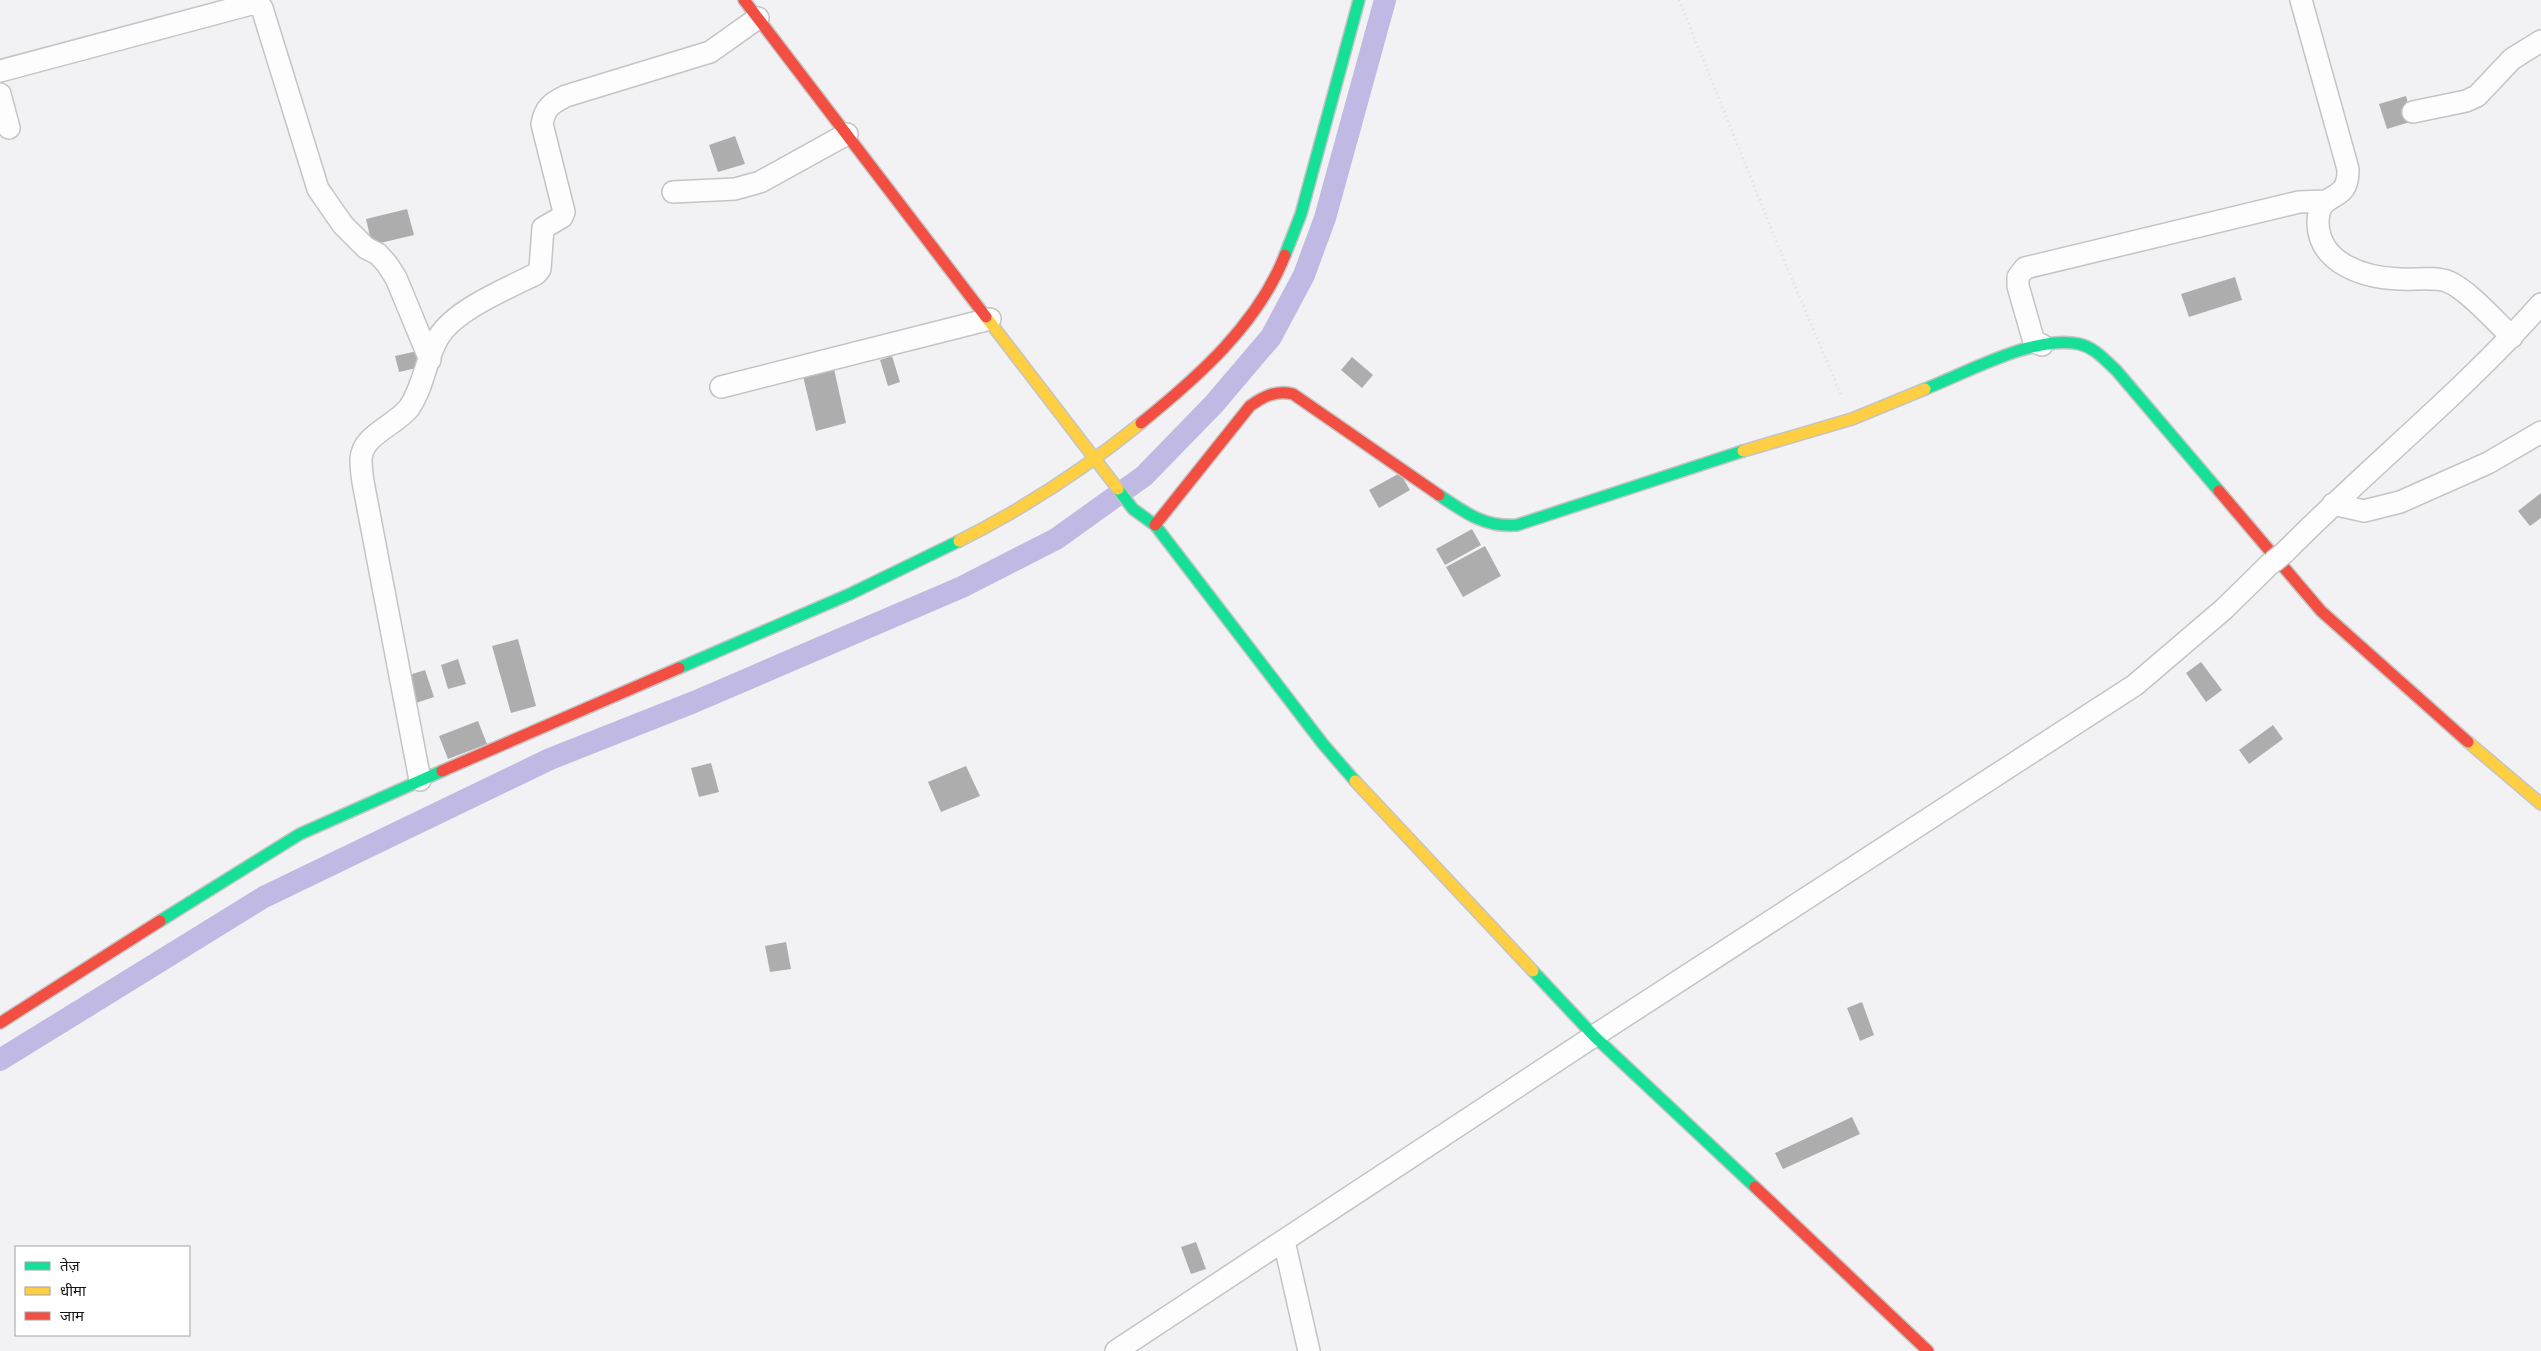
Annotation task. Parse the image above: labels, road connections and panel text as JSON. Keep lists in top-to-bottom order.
{
  "legend": ["तेज़", "धीमा", "जाम"]
}
